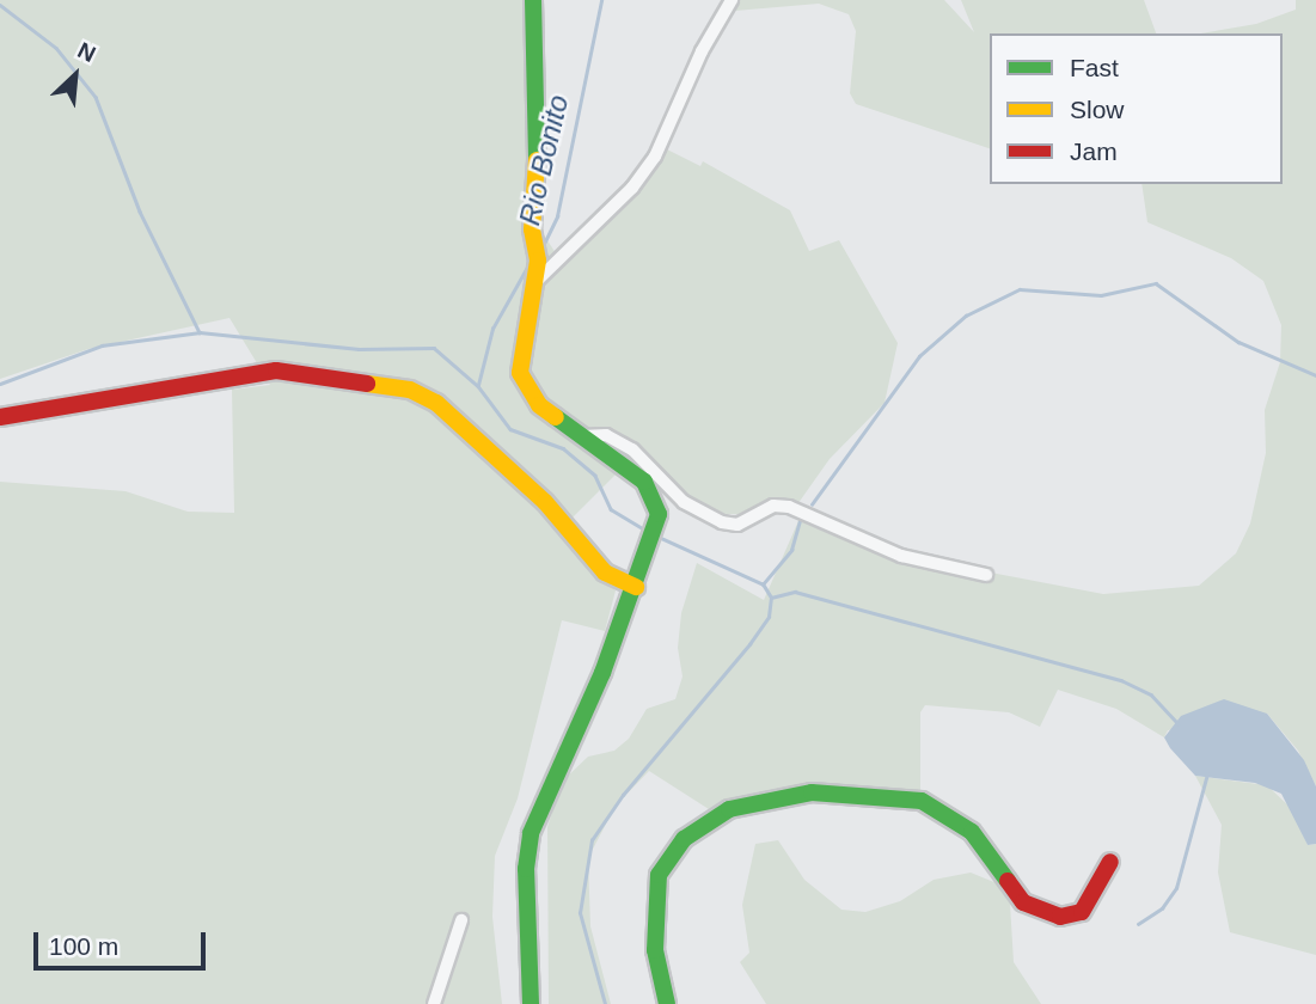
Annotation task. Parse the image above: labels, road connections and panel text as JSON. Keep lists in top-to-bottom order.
{
  "water": ["Rio Bonito"],
  "legend": ["Fast", "Slow", "Jam"],
  "scale_bar": "100 m",
  "north": "top right"
}
